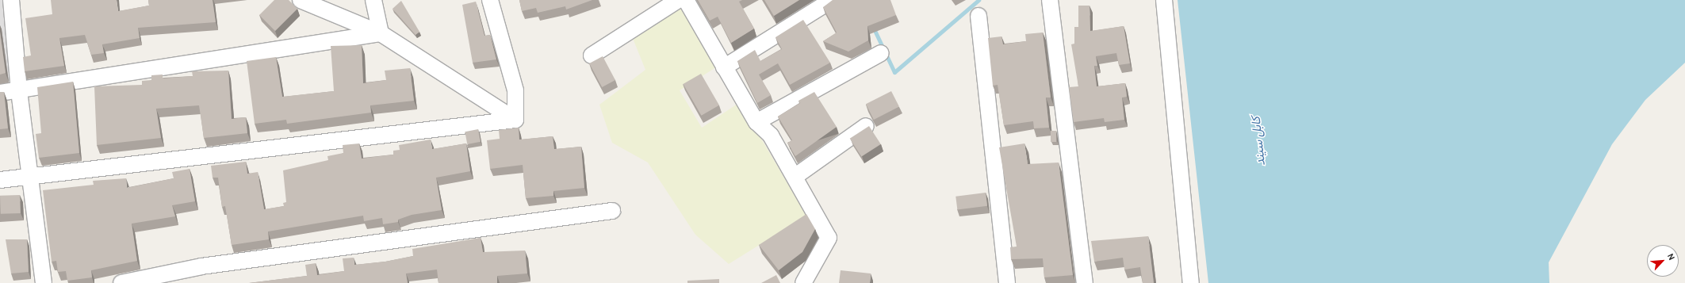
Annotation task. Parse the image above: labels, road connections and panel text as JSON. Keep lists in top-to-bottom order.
{
  "water": ["کابل سيند"],
  "north": "top right"
}
